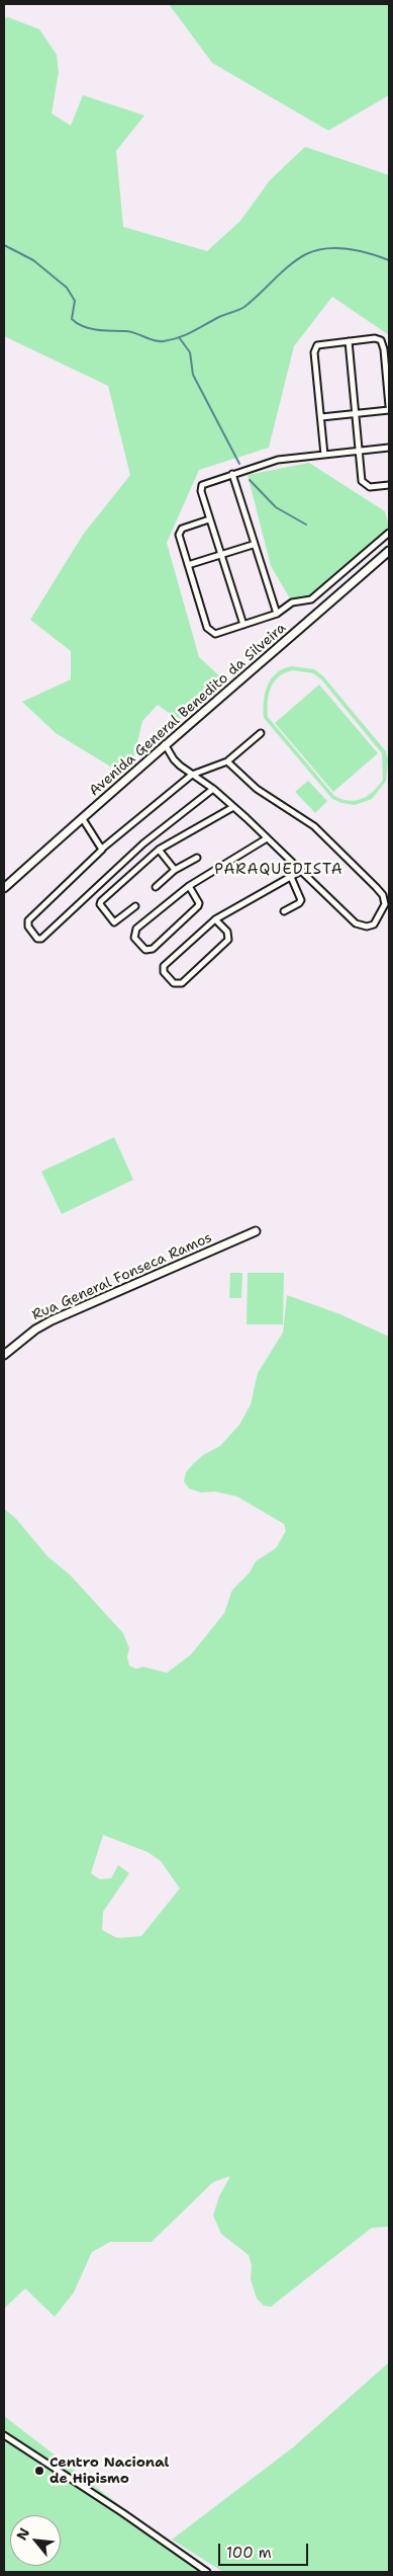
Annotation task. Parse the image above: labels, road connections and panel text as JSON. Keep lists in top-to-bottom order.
{
  "streets": {
    "main road": ["Avenida General Benedito da Silveira", "Rua General Fonseca Ramos"]
  },
  "districts": ["PARAQUEDISTA"],
  "places": ["Centro Nacional de Hipismo"],
  "scale_bar": "100 m",
  "north": "top left"
}
